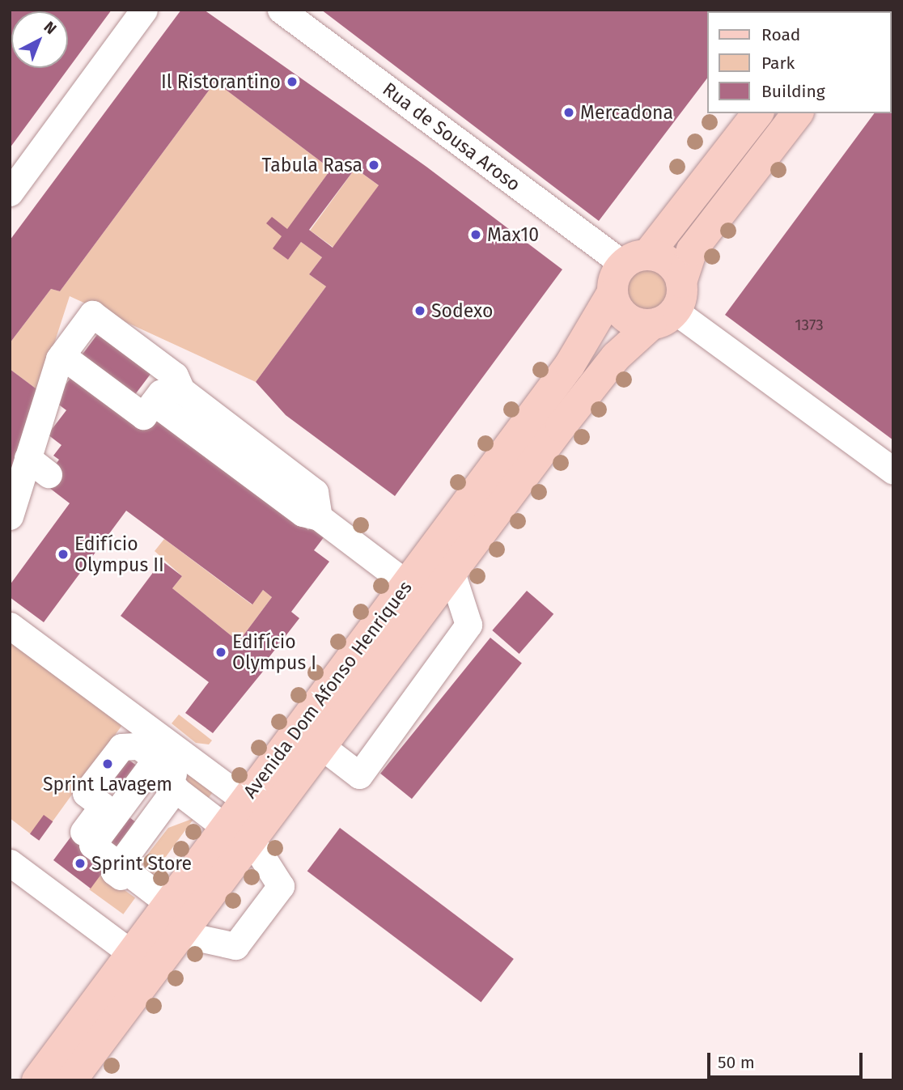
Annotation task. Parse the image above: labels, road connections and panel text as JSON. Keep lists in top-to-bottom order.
{
  "streets": {
    "main road": ["Avenida Dom Afonso Henriques"],
    "street": ["Rua de Sousa Aroso"]
  },
  "crossings": [
    ["Rua de Sousa Aroso", "Avenida Dom Afonso Henriques"]
  ],
  "places": [
    "Il Ristorantino",
    "Mercadona",
    "Tabula Rasa",
    "Max10",
    "Sodexo",
    "Edifício Olympus II",
    "Edifício Olympus I",
    "Sprint Lavagem",
    "Sprint Store"
  ],
  "house_numbers": ["1373"],
  "legend": ["Road", "Park", "Building"],
  "scale_bar": "50 m",
  "north": "top right"
}
